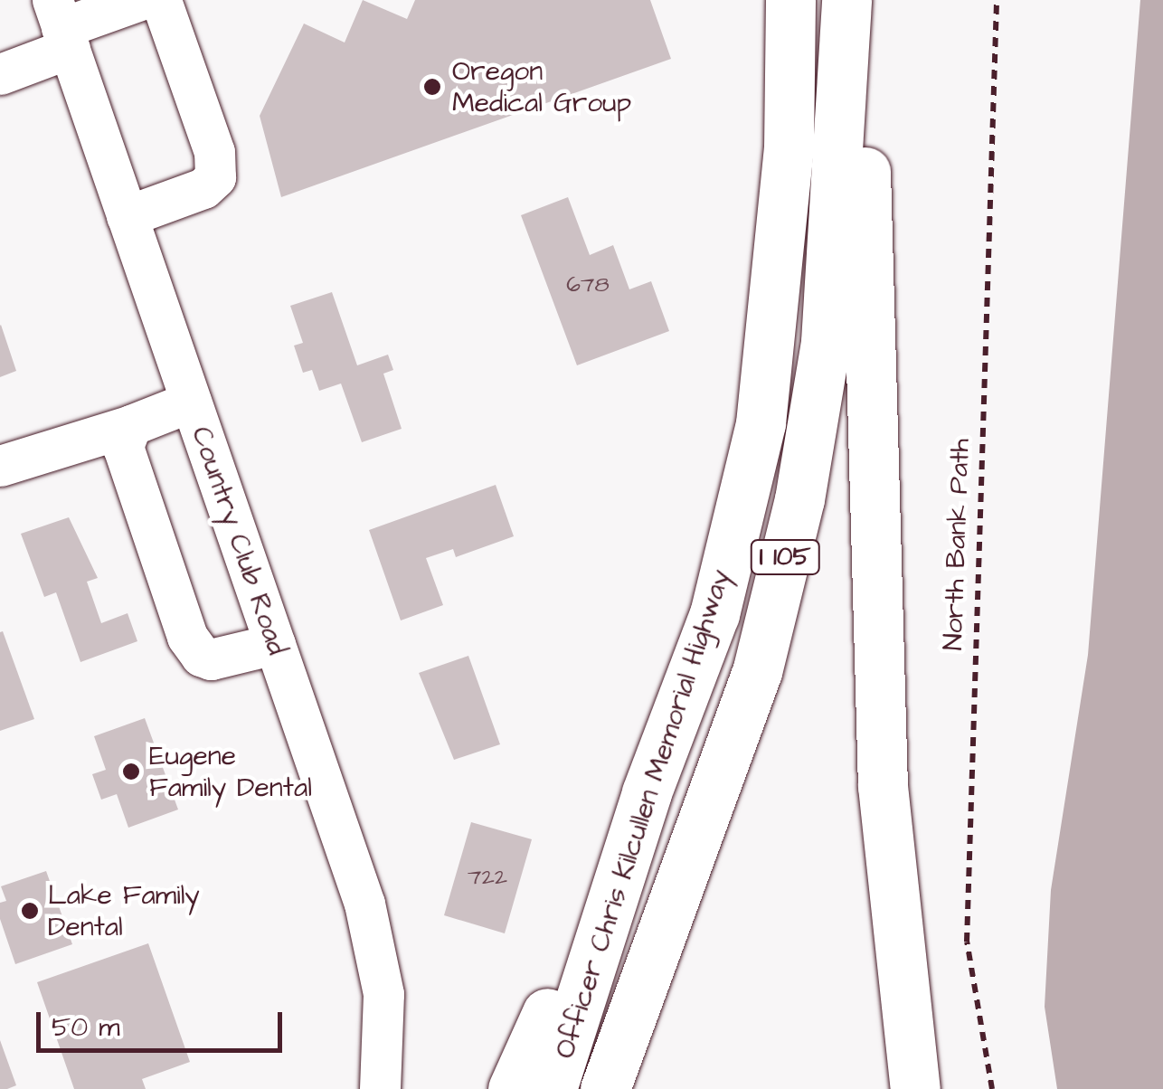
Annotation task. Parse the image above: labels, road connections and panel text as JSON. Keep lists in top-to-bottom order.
{
  "streets": {
    "highway": ["I 105", "Officer Chris Kilcullen Memorial Highway"],
    "street": ["Country Club Road"],
    "path": ["North Bank Path"]
  },
  "places": ["Oregon Medical Group", "Eugene Family Dental", "Lake Family Dental"],
  "house_numbers": ["678", "722"],
  "scale_bar": "50 m"
}
